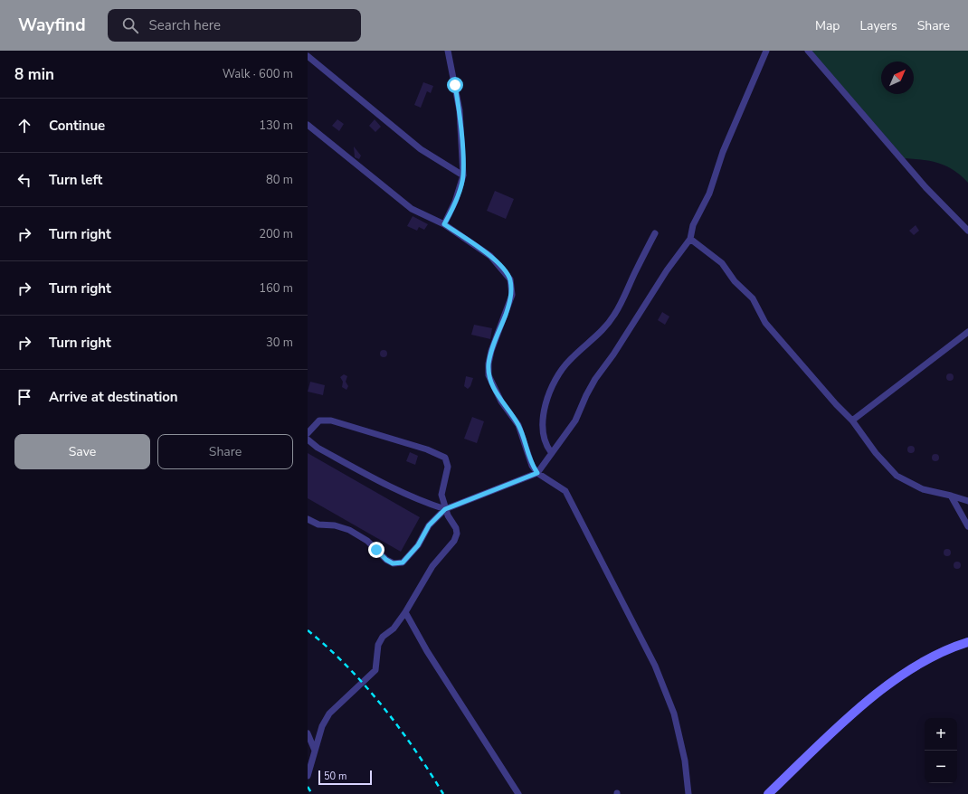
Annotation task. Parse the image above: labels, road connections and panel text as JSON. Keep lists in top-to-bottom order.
{
  "scale_bar": "50 m",
  "north": "top right",
  "page": {
    "header": "Wayfind",
    "search": "Search here",
    "nav": ["Map", "Layers", "Share"],
    "heading": ["8 min", "Walk · 600 m"],
    "list": [
      ["Continue", "130 m"],
      ["Turn left", "80 m"],
      ["Turn right", "200 m"],
      ["Turn right", "160 m"],
      ["Turn right", "30 m"],
      "Arrive at destination"
    ],
    "buttons": ["Save", "Share"],
    "map_buttons": ["+", "−"],
    "scale": "50 m"
  }
}
